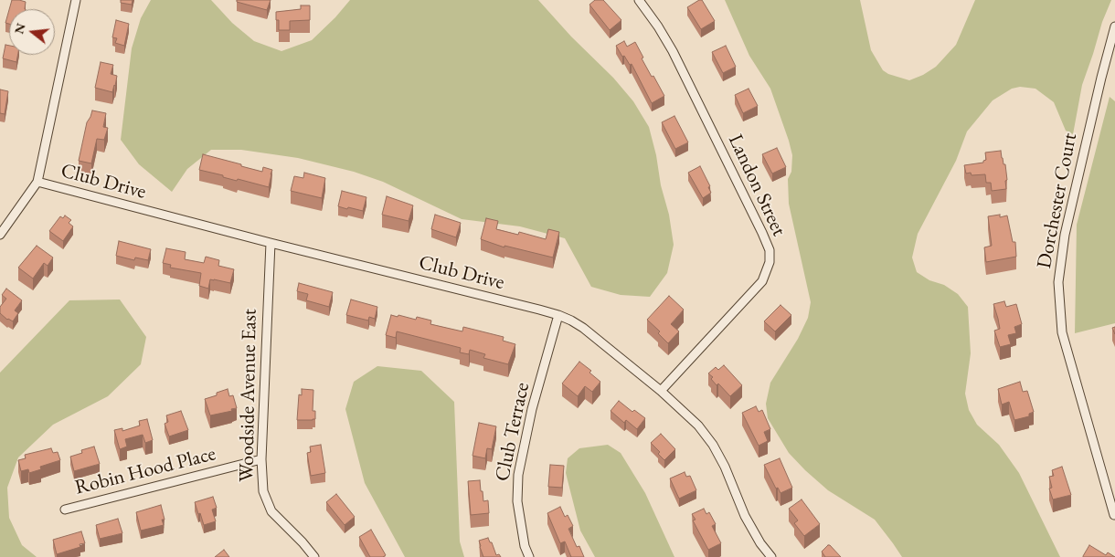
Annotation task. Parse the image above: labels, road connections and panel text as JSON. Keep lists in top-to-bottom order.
{
  "streets": {
    "street": [
      "Club Drive",
      "Landon Street",
      "Dorchester Court",
      "Woodside Avenue East",
      "Club Terrace",
      "Robin Hood Place"
    ]
  },
  "crossings": [
    ["Club Drive", "Landon Street"],
    ["Club Drive", "Woodside Avenue East"],
    ["Club Drive", "Club Terrace"],
    ["Woodside Avenue East", "Robin Hood Place"]
  ],
  "north": "left"
}
